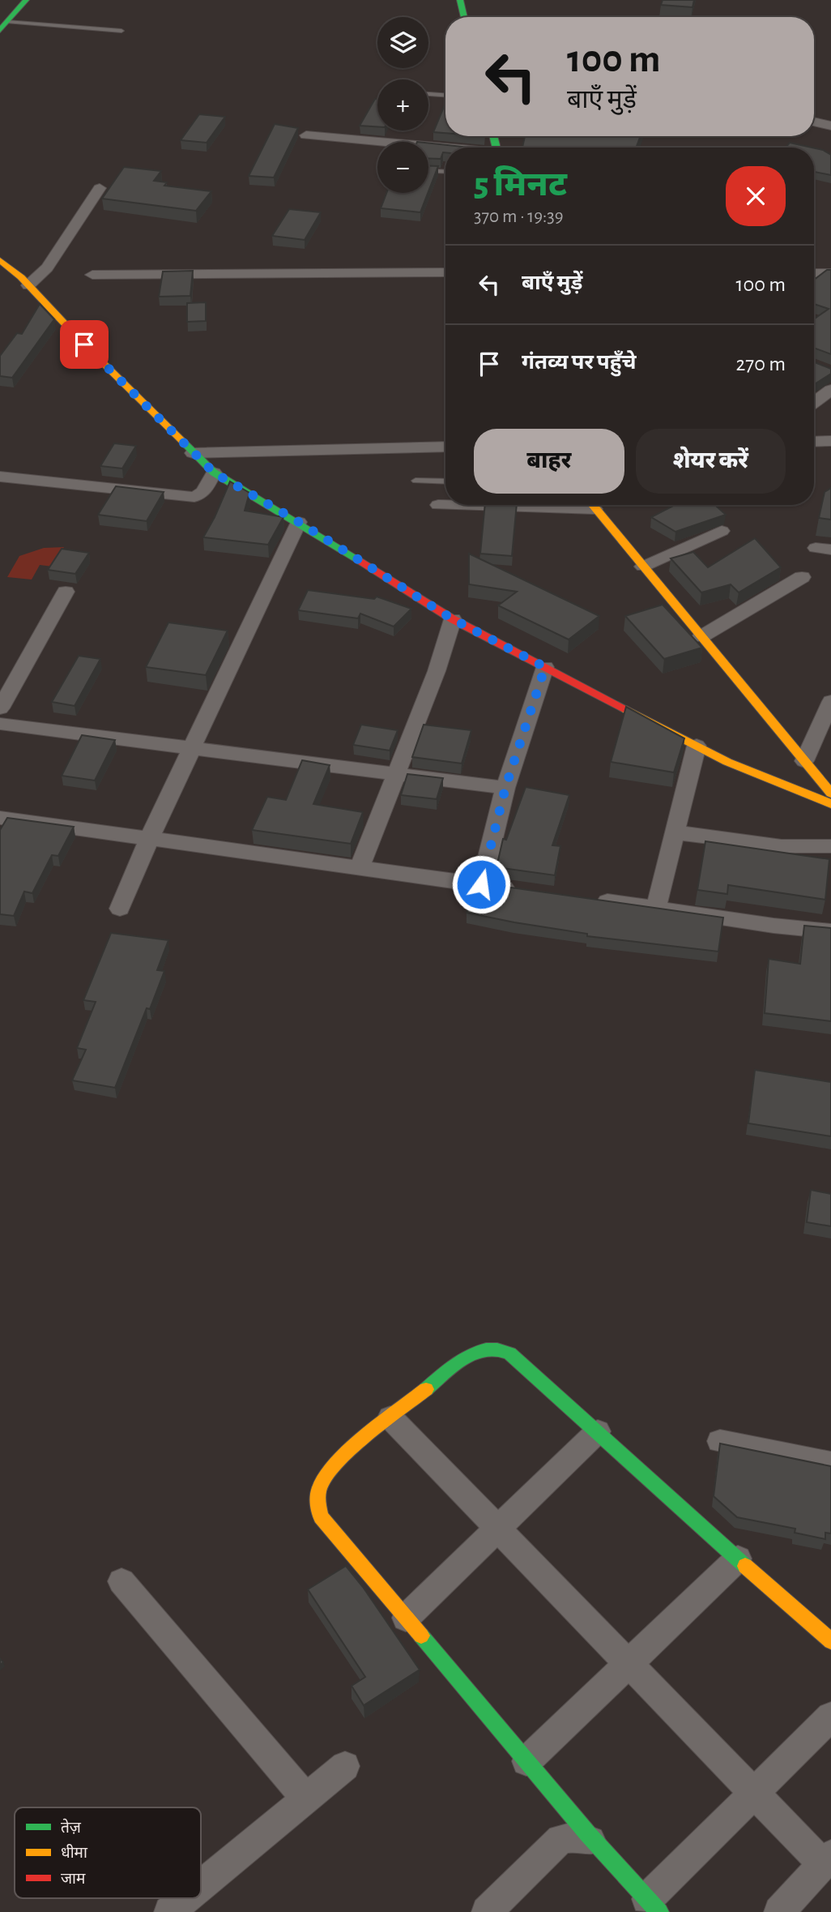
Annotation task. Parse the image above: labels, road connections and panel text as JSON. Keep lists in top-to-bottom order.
{
  "legend": ["तेज़", "धीमा", "जाम"],
  "page": {
    "map_buttons": ["+", "−"],
    "turn": ["100 m", "बाएँ मुड़ें"],
    "heading": ["5 मिनट", "370 m · 19:39"],
    "list": [
      {
        "name": "बाएँ मुड़ें",
        "value": "100 m"
      },
      {
        "name": "गंतव्य पर पहुँचे",
        "value": "270 m"
      }
    ],
    "buttons": ["बाहर", "शेयर करें"]
  }
}
